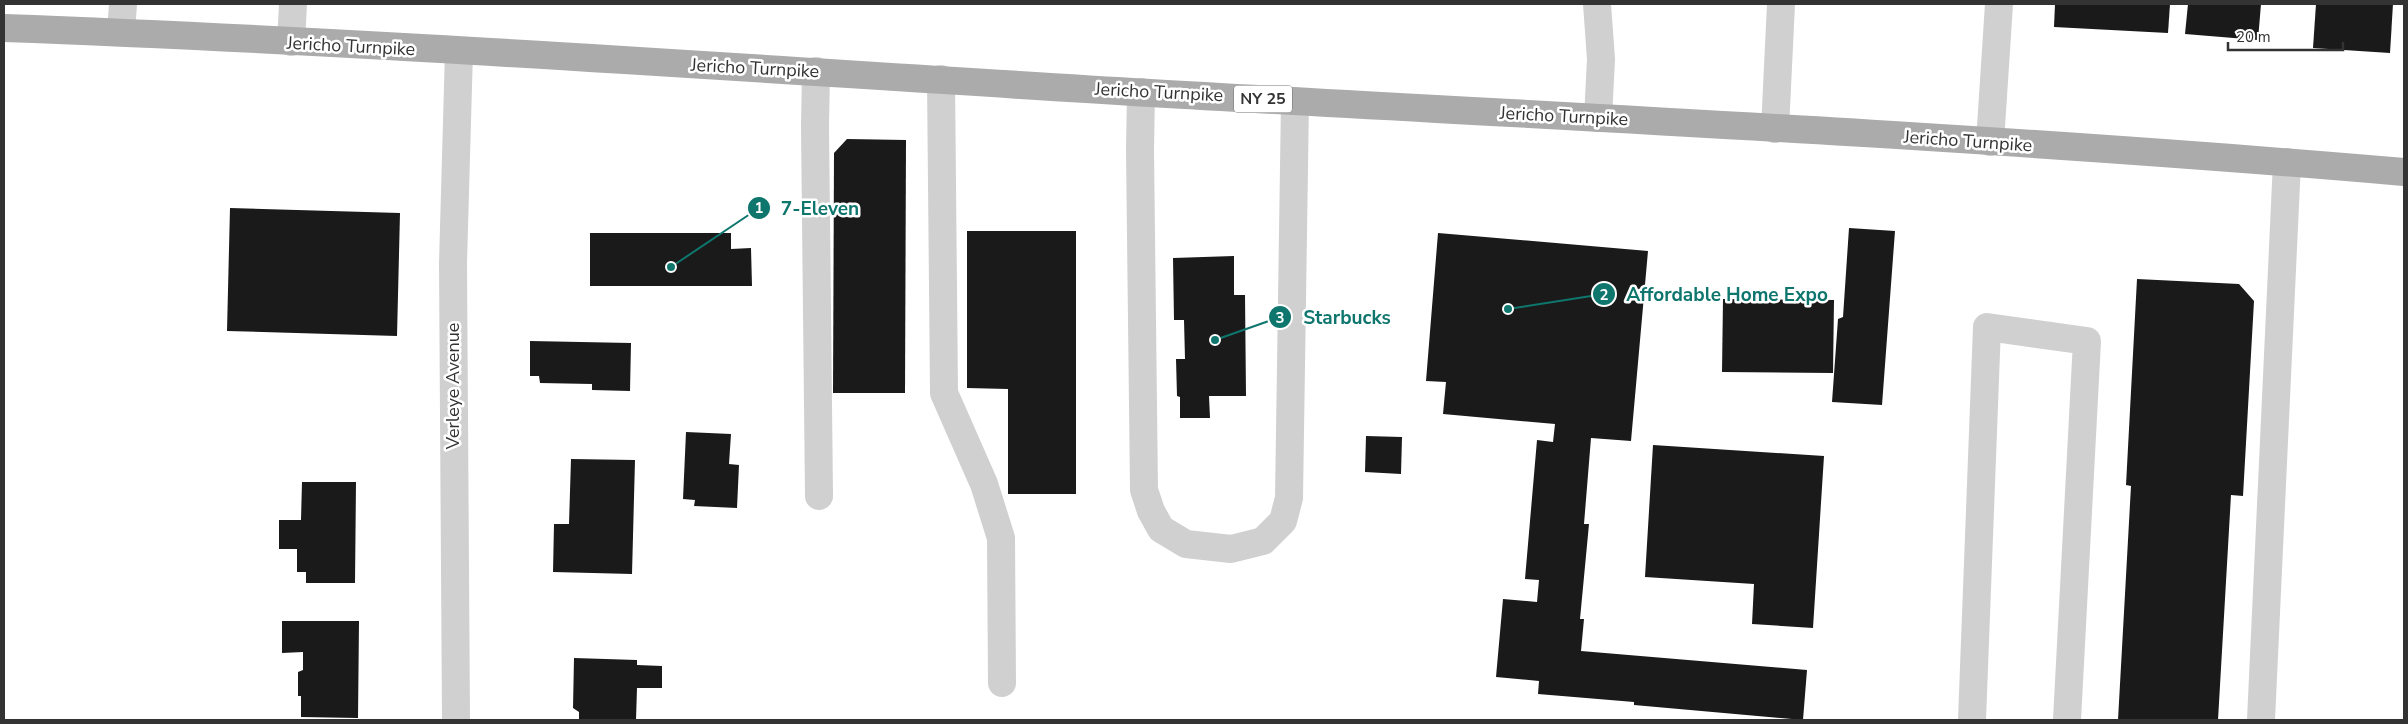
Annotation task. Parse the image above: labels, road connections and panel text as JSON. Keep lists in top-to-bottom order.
{
  "streets": {
    "main road": ["Jericho Turnpike", "NY 25"],
    "street": ["Verleye Avenue"]
  },
  "crossings": [
    ["Jericho Turnpike", "Verleye Avenue"]
  ],
  "places": ["7-Eleven", "Affordable Home Expo", "Starbucks"],
  "scale_bar": "20 m"
}
